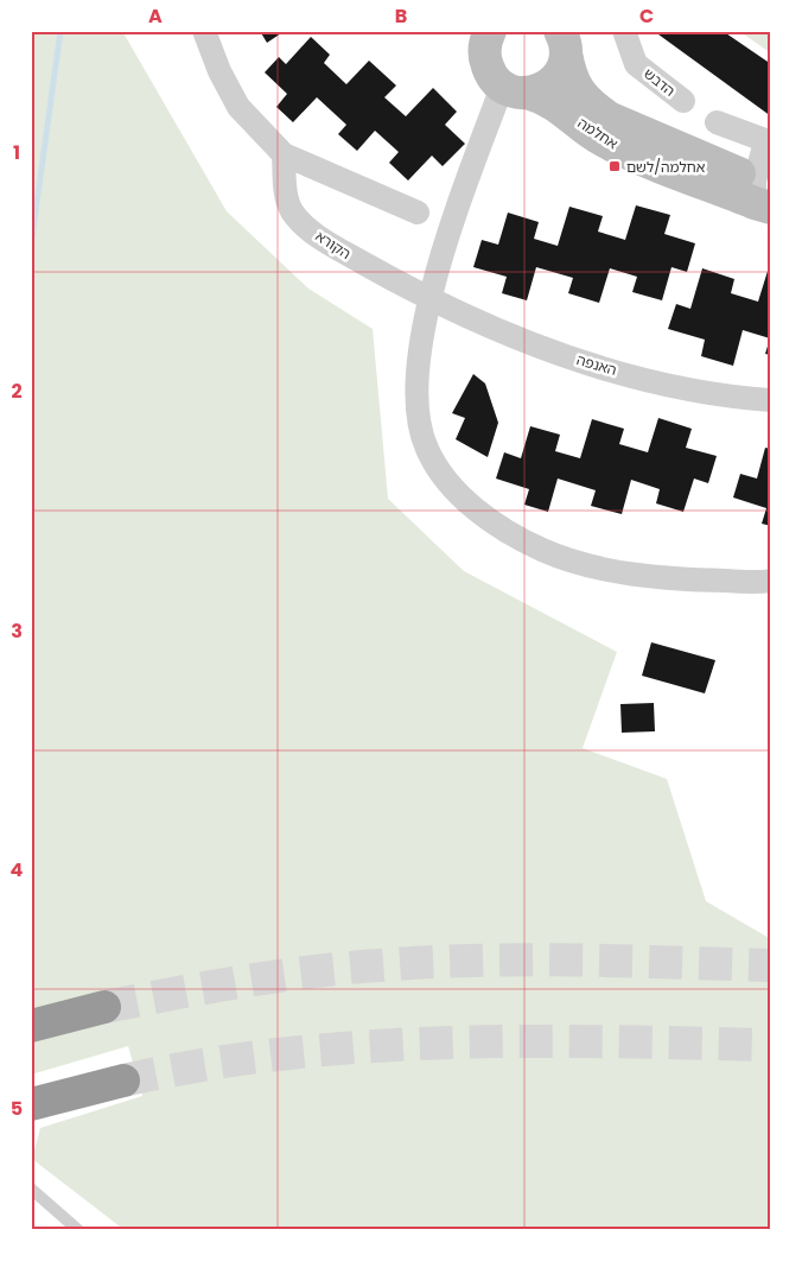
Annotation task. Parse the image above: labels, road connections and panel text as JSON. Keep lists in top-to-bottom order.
{
  "streets": {
    "street": [
      "הדבש",
      "אחלמה",
      "הקורא",
      "האנפה"
    ]
  },
  "crossings": [
    ["הקורא", "האנפה"]
  ],
  "places": {
    "transit": ["אחלמה/לשם"]
  },
  "grid": {
    "columns": ["A", "B", "C"],
    "rows": [
      "1",
      "2",
      "3",
      "4",
      "5"
    ]
  }
}
